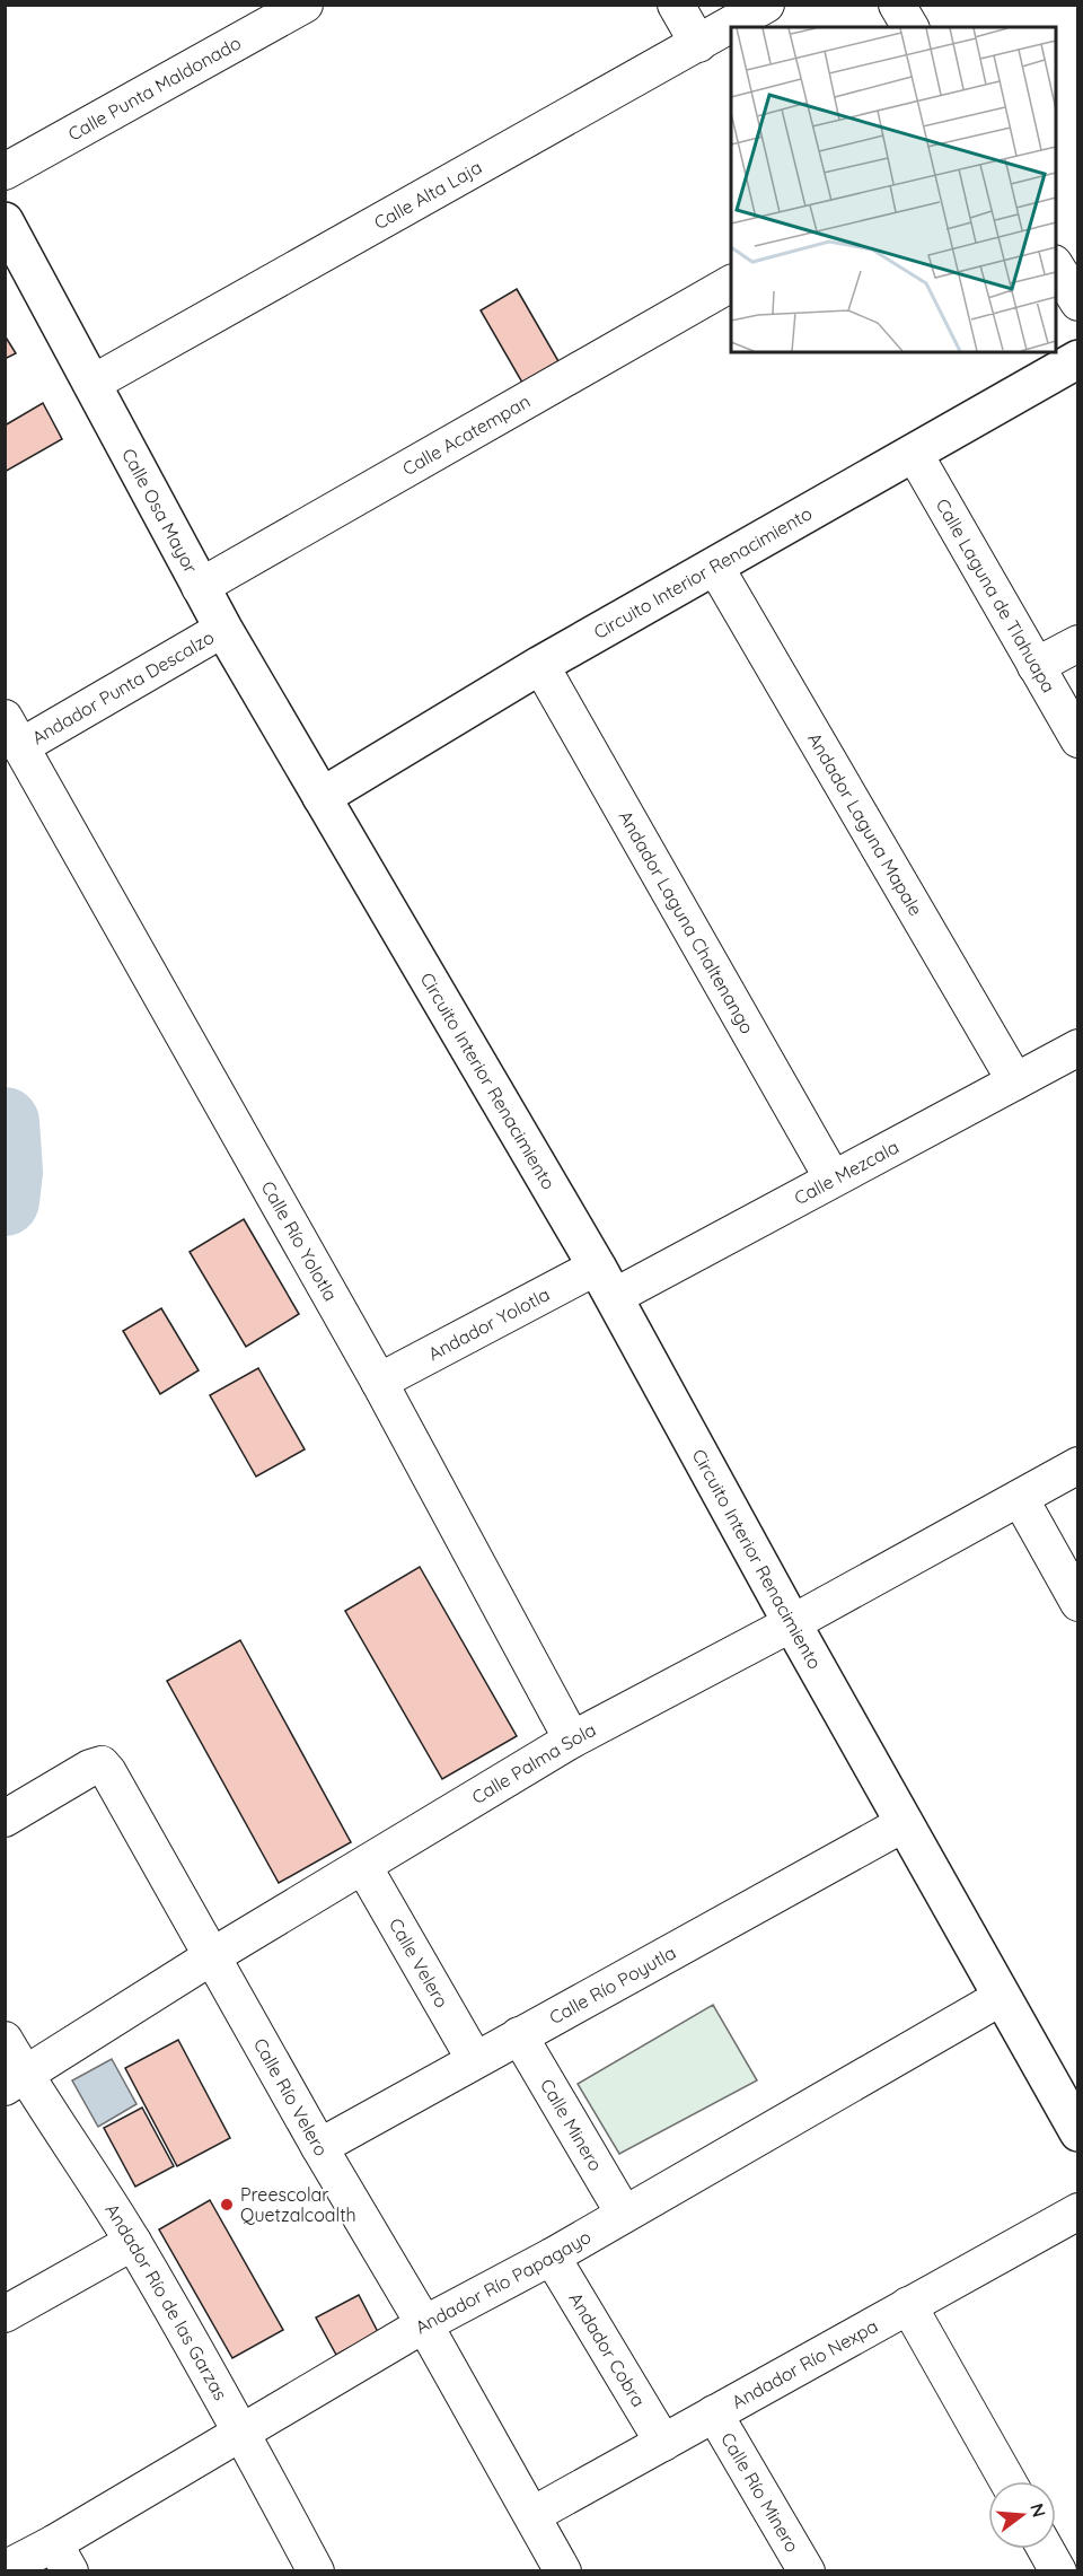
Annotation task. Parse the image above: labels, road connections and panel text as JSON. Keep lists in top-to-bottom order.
{
  "streets": {
    "main road": ["Calle Osa Mayor", "Circuito Interior Renacimiento"],
    "street": [
      "Calle Punta Maldonado",
      "Calle Alta Laja",
      "Calle Acatempan",
      "Calle Laguna de Tlahuapa",
      "Andador Punta Descalzo",
      "Andador Laguna Mapale",
      "Andador Laguna Chaltenango",
      "Calle Mezcala",
      "Calle Río Yolotla",
      "Andador Yolotla",
      "Calle Palma Sola",
      "Calle Velero",
      "Calle Río Poyutla",
      "Calle Río Velero",
      "Calle Minero",
      "Andador Río Papagayo",
      "Andador Río de las Garzas",
      "Andador Cobra",
      "Andador Río Nexpa",
      "Calle Río Minero"
    ]
  },
  "crossings": [
    ["Calle Alta Laja", "Calle Osa Mayor"],
    ["Calle Acatempan", "Calle Osa Mayor"],
    ["Calle Osa Mayor", "Circuito Interior Renacimiento"],
    ["Calle Osa Mayor", "Andador Punta Descalzo"],
    ["Circuito Interior Renacimiento", "Calle Laguna de Tlahuapa"],
    ["Circuito Interior Renacimiento", "Andador Laguna Mapale"],
    ["Circuito Interior Renacimiento", "Andador Laguna Chaltenango"],
    ["Circuito Interior Renacimiento", "Calle Mezcala"],
    ["Circuito Interior Renacimiento", "Andador Yolotla"],
    ["Circuito Interior Renacimiento", "Calle Palma Sola"],
    ["Circuito Interior Renacimiento", "Calle Río Poyutla"],
    ["Circuito Interior Renacimiento", "Andador Río Papagayo"],
    ["Andador Punta Descalzo", "Calle Río Yolotla"],
    ["Andador Laguna Mapale", "Calle Mezcala"],
    ["Andador Laguna Chaltenango", "Calle Mezcala"],
    ["Calle Mezcala", "Andador Yolotla"],
    ["Calle Río Yolotla", "Andador Yolotla"],
    ["Calle Río Yolotla", "Calle Palma Sola"],
    ["Calle Palma Sola", "Calle Velero"],
    ["Calle Palma Sola", "Calle Río Velero"],
    ["Calle Palma Sola", "Andador Río de las Garzas"],
    ["Calle Velero", "Calle Río Poyutla"],
    ["Calle Río Poyutla", "Calle Río Velero"],
    ["Calle Río Poyutla", "Calle Minero"],
    ["Calle Río Velero", "Andador Río Papagayo"],
    ["Calle Río Velero", "Andador Río Nexpa"],
    ["Calle Minero", "Andador Río Papagayo"],
    ["Andador Río Papagayo", "Andador Río de las Garzas"],
    ["Andador Río Papagayo", "Andador Cobra"],
    ["Andador Cobra", "Andador Río Nexpa"],
    ["Andador Río Nexpa", "Calle Río Minero"]
  ],
  "places": ["Preescolar Quetzalcoalth"],
  "north": "right"
}
